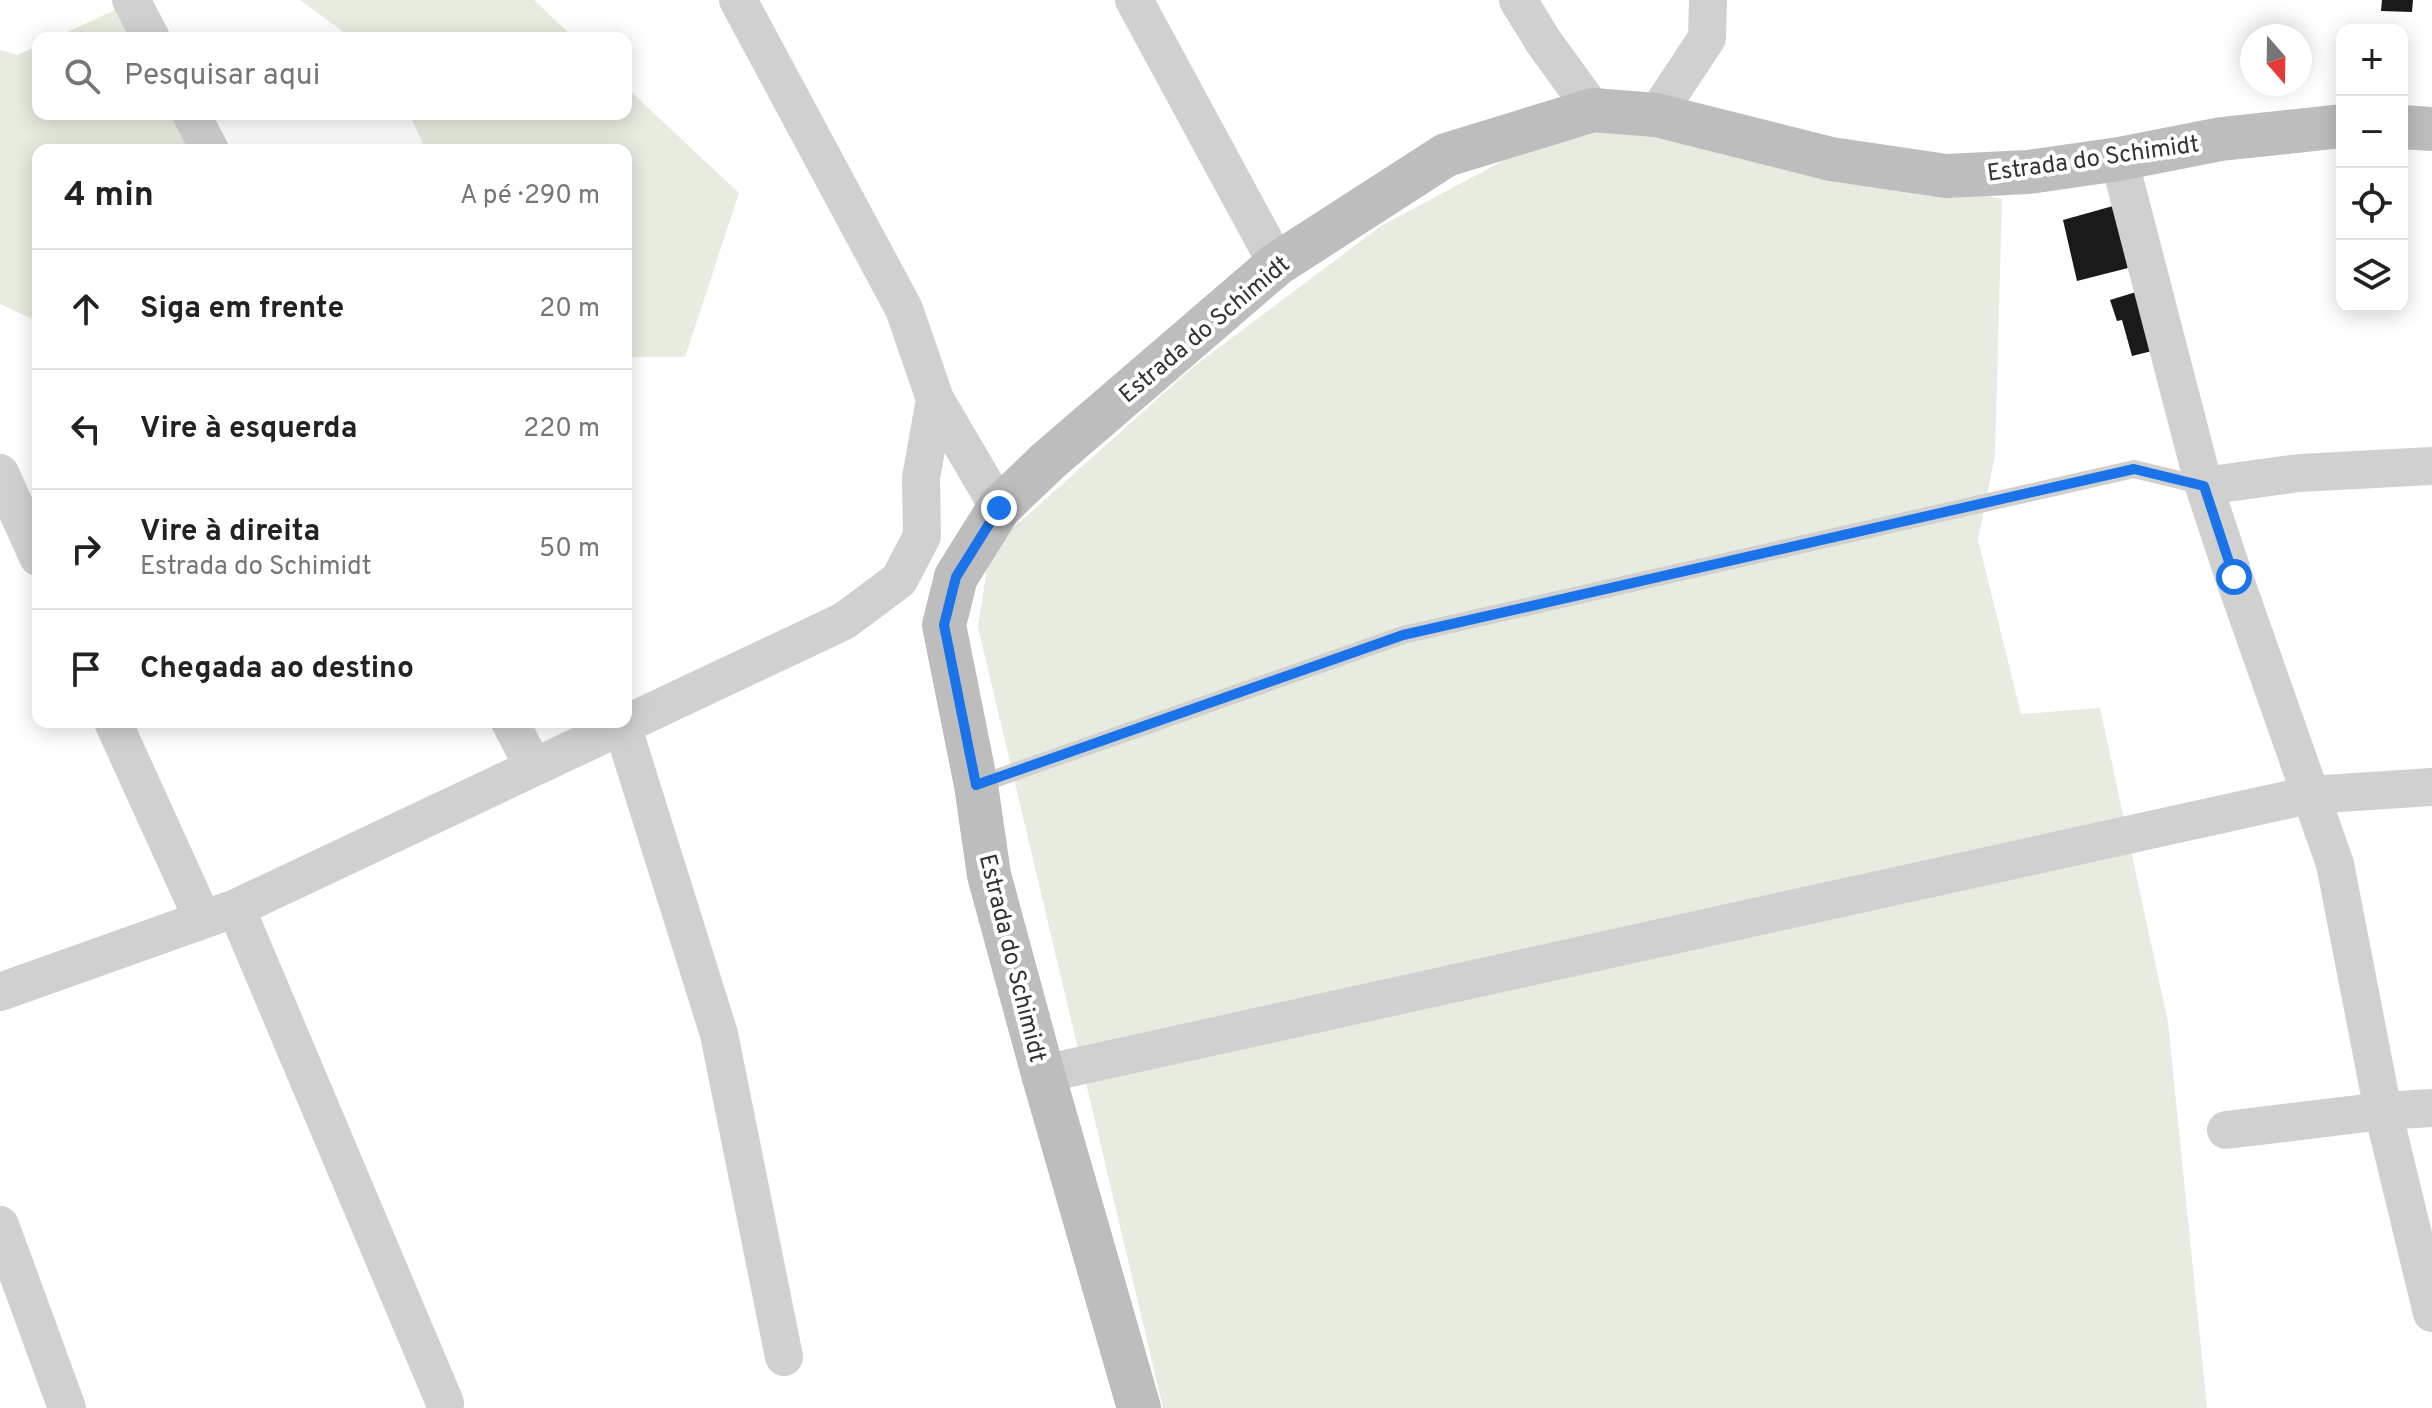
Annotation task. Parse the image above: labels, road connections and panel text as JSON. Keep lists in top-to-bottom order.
{
  "streets": {
    "street": ["Estrada do Schimidt"]
  },
  "north": "bottom",
  "page": {
    "map_buttons": ["+", "−"],
    "search": "Pesquisar aqui",
    "heading": ["4 min", "A pé · 290 m"],
    "list": [
      ["Siga em frente", "20 m"],
      ["Vire à esquerda", "220 m"],
      ["Vire à direita", "Estrada do Schimidt", "50 m"],
      "Chegada ao destino"
    ]
  }
}
